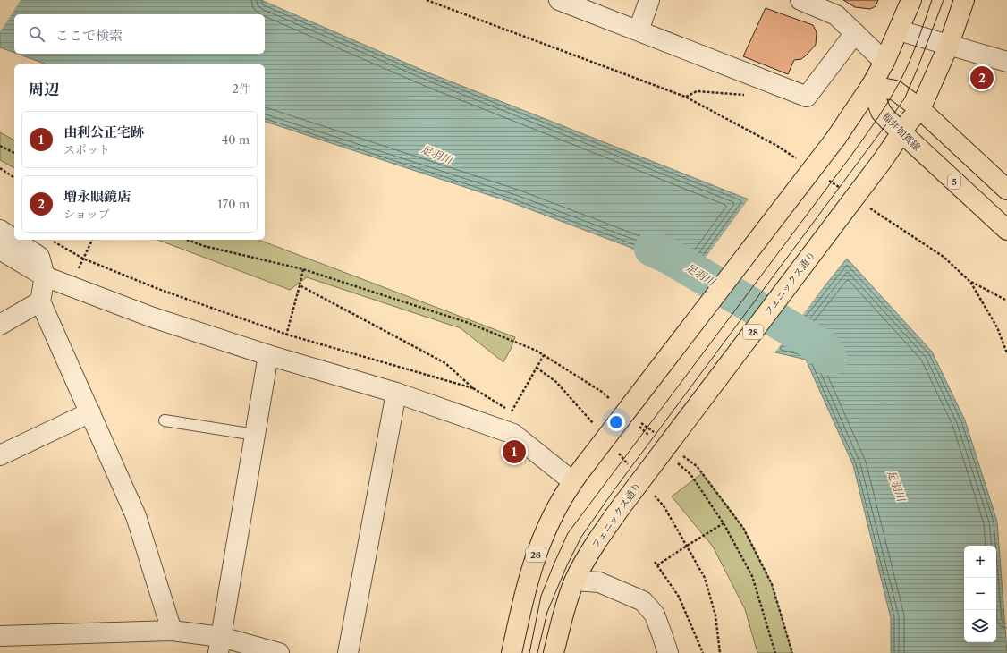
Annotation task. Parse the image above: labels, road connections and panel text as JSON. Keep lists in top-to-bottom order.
{
  "streets": {
    "main road": [
      "福井加賀線",
      "5",
      "フェニックス通り",
      "28"
    ]
  },
  "crossings": [
    ["福井加賀線", "フェニックス通り"],
    ["福井加賀線", "28"]
  ],
  "water": ["足羽川"],
  "page": {
    "search": "ここで検索",
    "pins": ["2", "1"],
    "heading": ["周辺", "2件"],
    "list": [
      {
        "mark": "1",
        "name": "由利公正宅跡",
        "note": "スポット",
        "value": "40 m"
      },
      {
        "mark": "2",
        "name": "増永眼鏡店",
        "note": "ショップ",
        "value": "170 m"
      }
    ],
    "map_buttons": ["+", "−"]
  }
}
